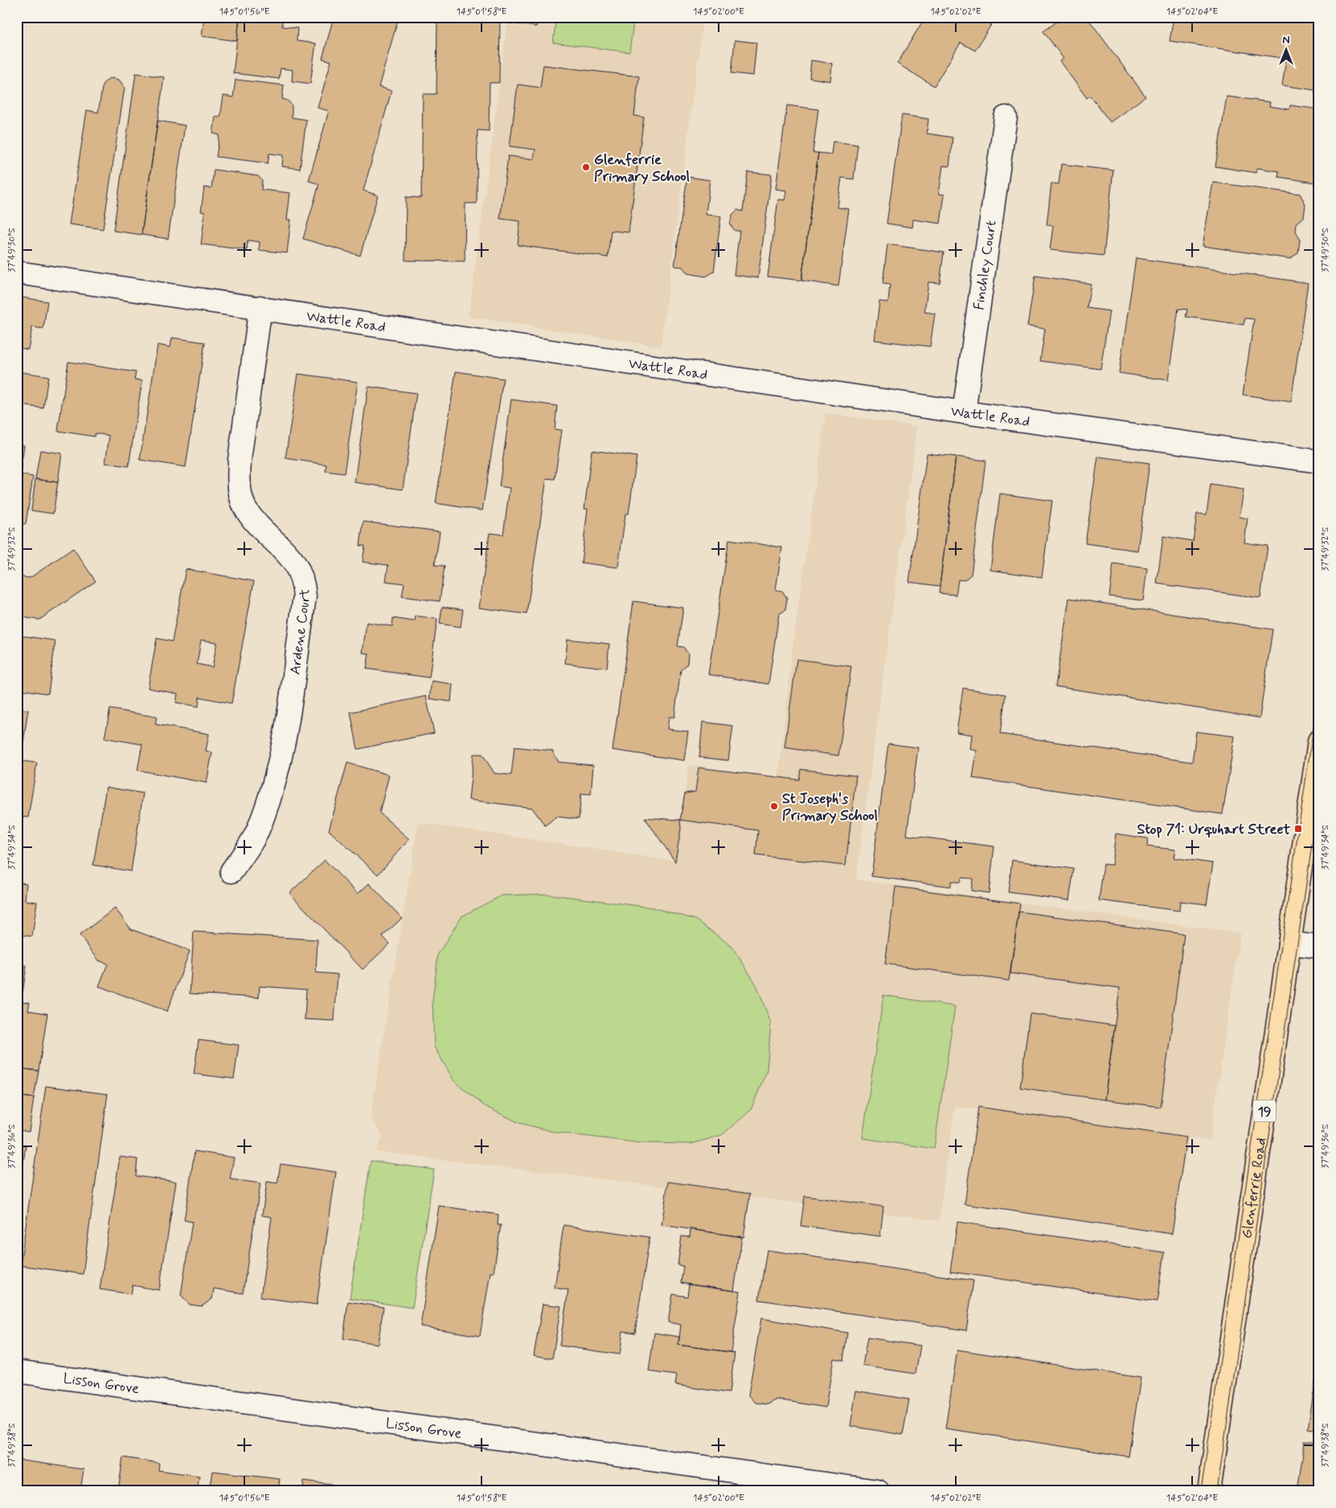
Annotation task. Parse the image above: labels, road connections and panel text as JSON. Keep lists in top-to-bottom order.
{
  "streets": {
    "main road": ["19", "Glenferrie Road"],
    "street": [
      "Finchley Court",
      "Wattle Road",
      "Ardene Court",
      "Lisson Grove"
    ]
  },
  "crossings": [
    ["Finchley Court", "Wattle Road"],
    ["Wattle Road", "Ardene Court"]
  ],
  "places": {
    "other": ["Glenferrie Primary School", "St Joseph's Primary School"],
    "transit": ["Stop 71: Urquhart Street"]
  },
  "north": "top",
  "coordinates": [
    "145°01'56\"E",
    "145°01'58\"E",
    "145°02'00\"E",
    "145°02'02\"E",
    "145°02'04\"E",
    "37°49'30\"S",
    "37°49'32\"S",
    "37°49'34\"S",
    "37°49'36\"S",
    "37°49'38\"S"
  ]
}
